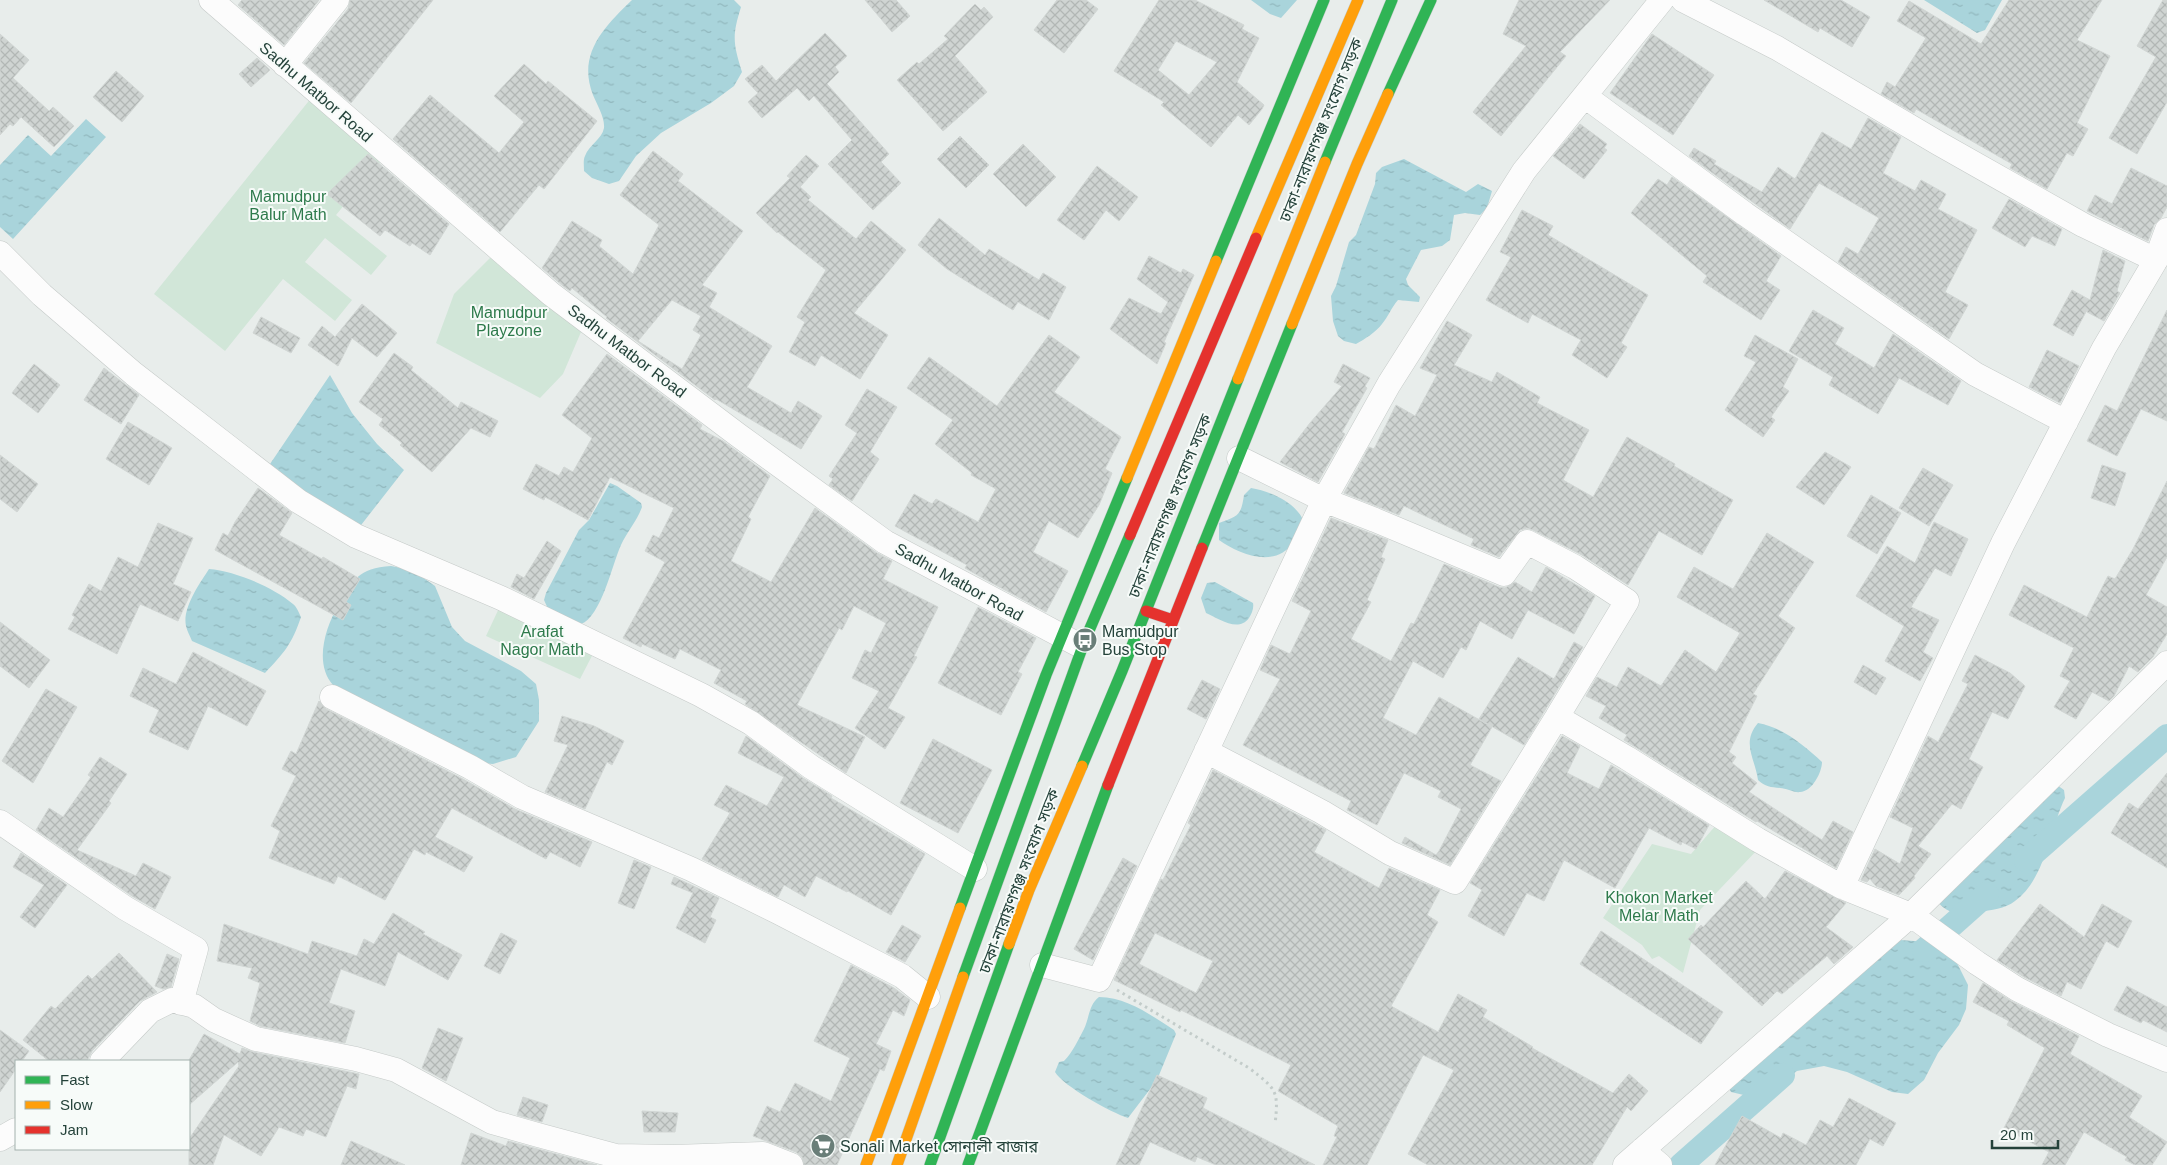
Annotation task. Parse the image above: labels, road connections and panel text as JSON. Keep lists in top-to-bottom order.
{
  "streets": {
    "main road": ["ঢাকা-নারায়ণগঞ্জ সংযোগ সড়ক"],
    "street": ["Sadhu Matbor Road"]
  },
  "crossings": [
    ["Sadhu Matbor Road", "ঢাকা-নারায়ণগঞ্জ সংযোগ সড়ক"]
  ],
  "parks": [
    "Mamudpur Balur Math",
    "Mamudpur Playzone",
    "Arafat Nagor Math",
    "Khokon Market Melar Math"
  ],
  "places": {
    "bus stop": ["Mamudpur Bus Stop"],
    "supermarket": ["Sonali Market সোনালী বাজার"]
  },
  "legend": ["Fast", "Slow", "Jam"],
  "scale_bar": "20 m"
}
